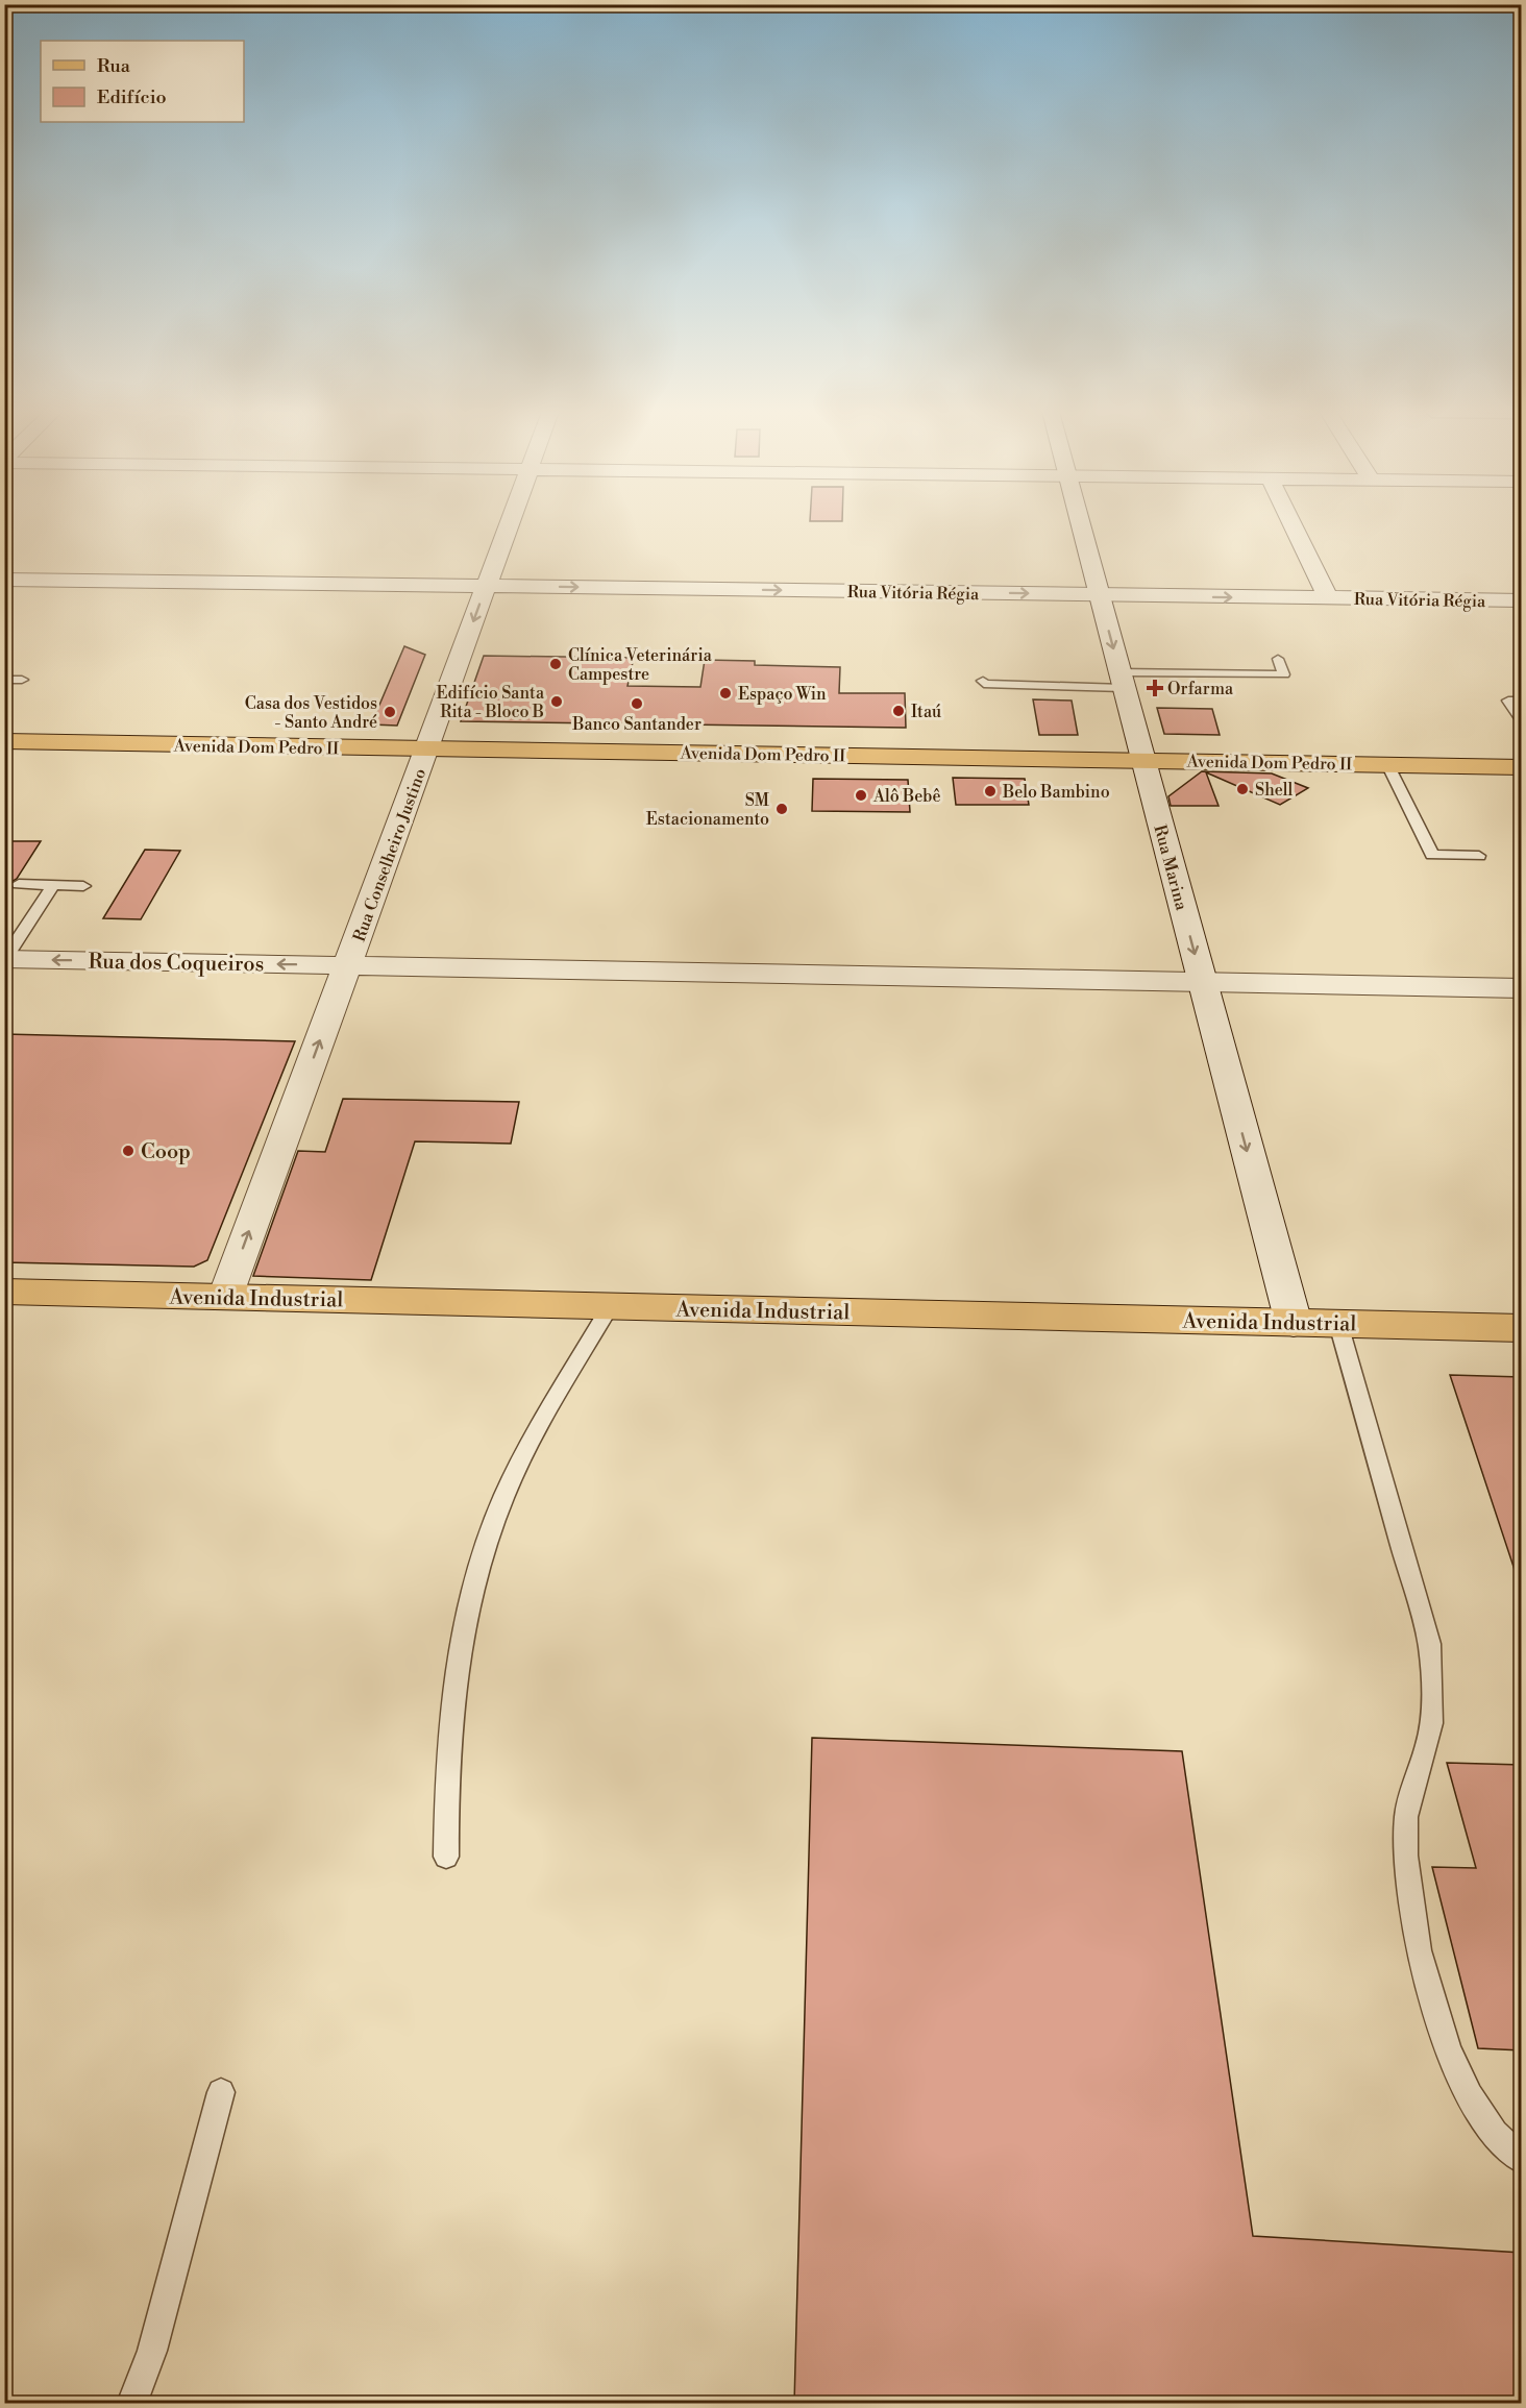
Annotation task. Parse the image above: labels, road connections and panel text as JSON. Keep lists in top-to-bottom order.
{
  "streets": {
    "main road": ["Avenida Dom Pedro II", "Avenida Industrial"],
    "street": [
      "Rua Vitória Régia",
      "Rua Conselheiro Justino",
      "Rua Marina",
      "Rua dos Coqueiros"
    ]
  },
  "crossings": [
    ["Rua Vitória Régia", "Rua Conselheiro Justino"],
    ["Rua Vitória Régia", "Rua Marina"],
    ["Avenida Dom Pedro II", "Rua Conselheiro Justino"],
    ["Avenida Dom Pedro II", "Rua Marina"],
    ["Rua Conselheiro Justino", "Rua dos Coqueiros"],
    ["Rua Conselheiro Justino", "Avenida Industrial"],
    ["Rua Marina", "Rua dos Coqueiros"],
    ["Rua Marina", "Avenida Industrial"]
  ],
  "one_way": ["Rua Vitória Régia", "Rua Marina"],
  "places": {
    "other": [
      "Clínica Veterinária Campestre",
      "Espaço Win",
      "Edifício Santa Rita - Bloco B",
      "Banco Santander",
      "Itaú",
      "Casa dos Vestidos - Santo André",
      "Shell",
      "Belo Bambino",
      "Alô Bebê",
      "SM Estacionamento",
      "Coop"
    ],
    "health": ["Orfarma"]
  },
  "legend": ["Rua", "Edifício"]
}
